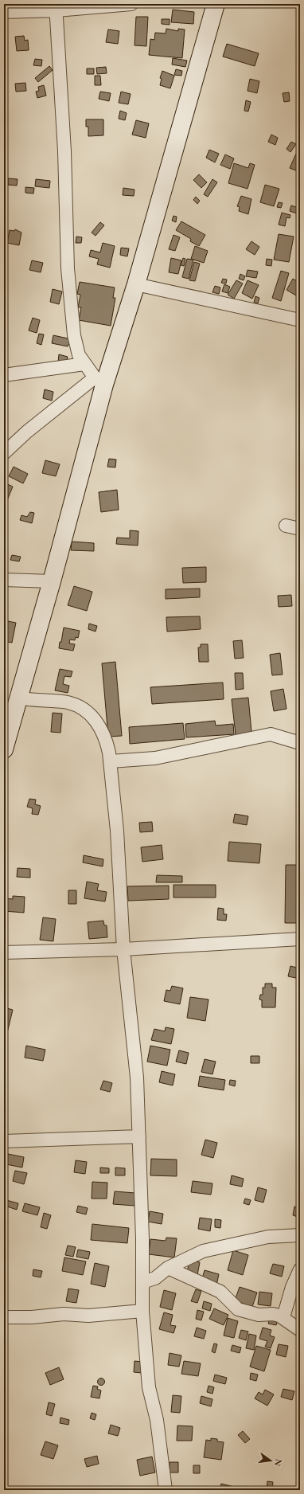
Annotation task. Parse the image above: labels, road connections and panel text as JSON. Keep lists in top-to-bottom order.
{
  "north": "right"
}
